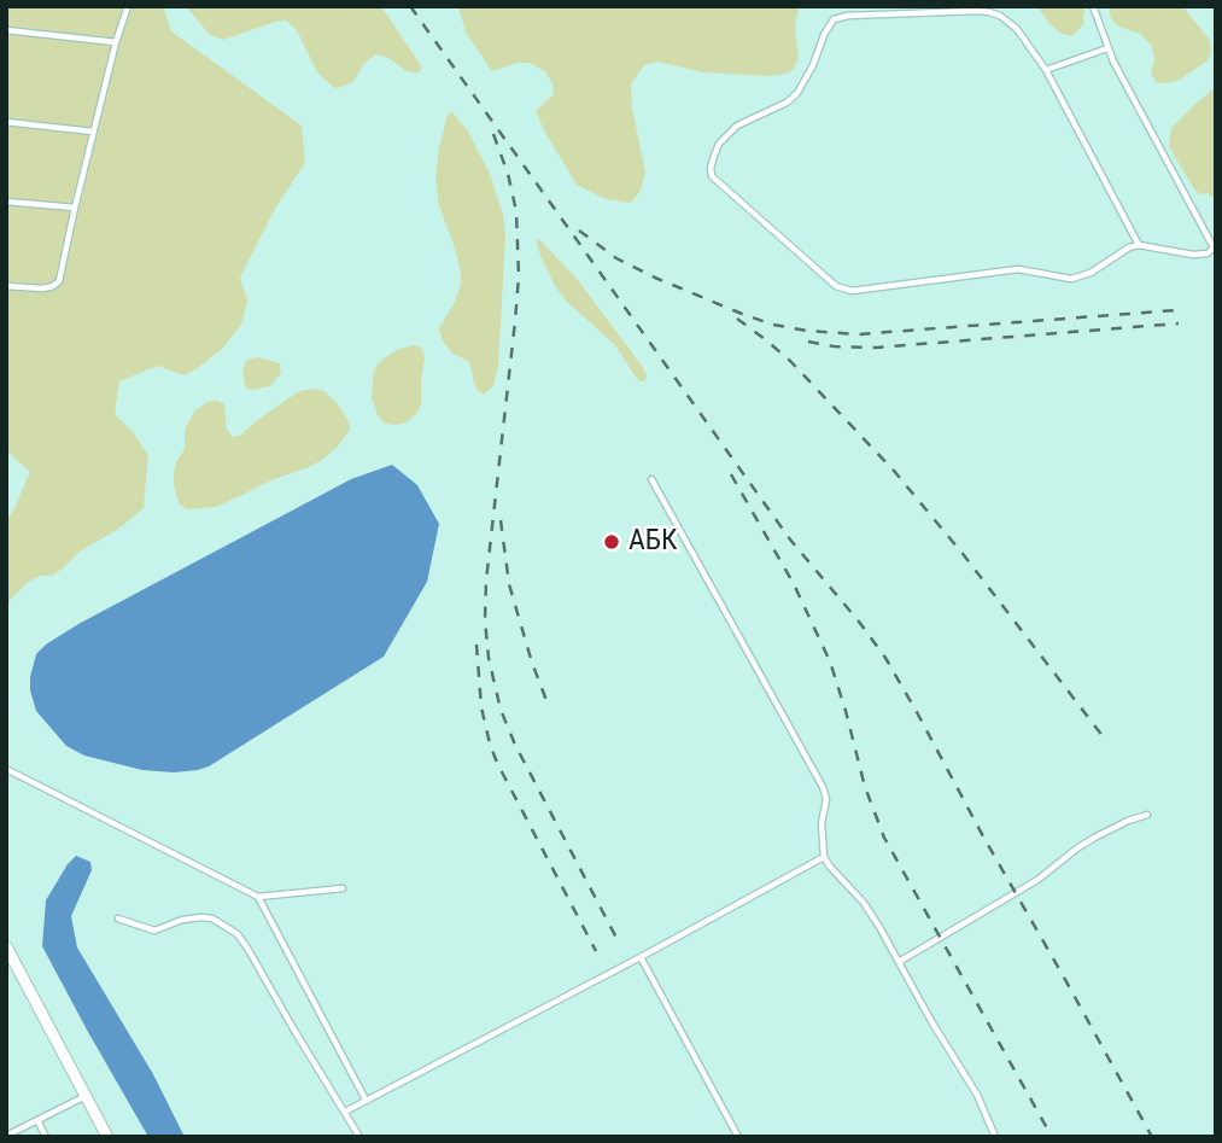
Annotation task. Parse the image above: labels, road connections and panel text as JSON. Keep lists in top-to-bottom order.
{
  "places": ["АБК"]
}
